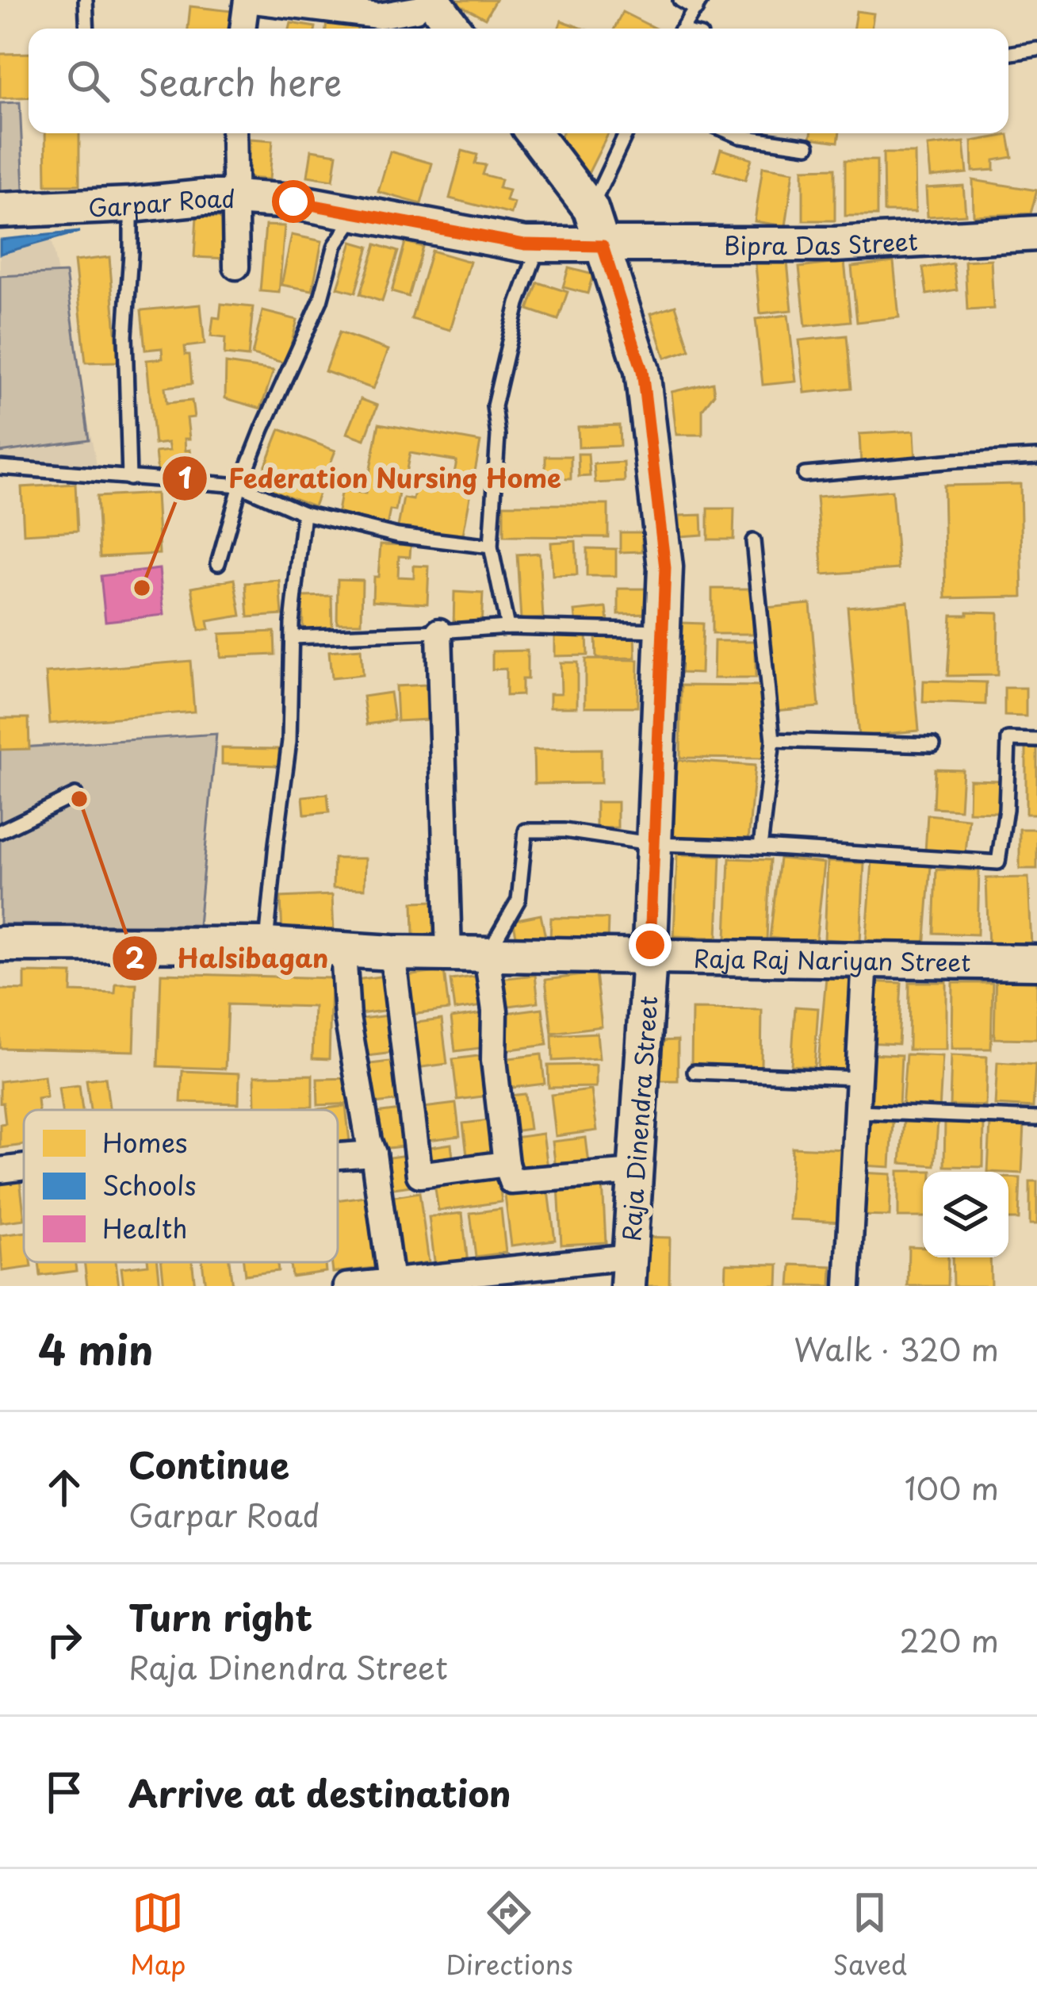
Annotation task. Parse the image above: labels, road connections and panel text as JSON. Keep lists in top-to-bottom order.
{
  "streets": {
    "street": [
      "Garpar Road",
      "Bipra Das Street",
      "Raja Raj Nariyan Street",
      "Raja Dinendra Street"
    ]
  },
  "crossings": [
    ["Garpar Road", "Bipra Das Street"],
    ["Garpar Road", "Raja Dinendra Street"],
    ["Bipra Das Street", "Raja Dinendra Street"],
    ["Raja Raj Nariyan Street", "Raja Dinendra Street"]
  ],
  "places": ["Federation Nursing Home", "Halsibagan"],
  "legend": ["Homes", "Schools", "Health"],
  "page": {
    "search": "Search here",
    "heading": ["4 min", "Walk · 320 m"],
    "list": [
      ["Continue", "Garpar Road", "100 m"],
      ["Turn right", "Raja Dinendra Street", "220 m"],
      "Arrive at destination"
    ],
    "nav": ["Map", "Directions", "Saved"]
  }
}
